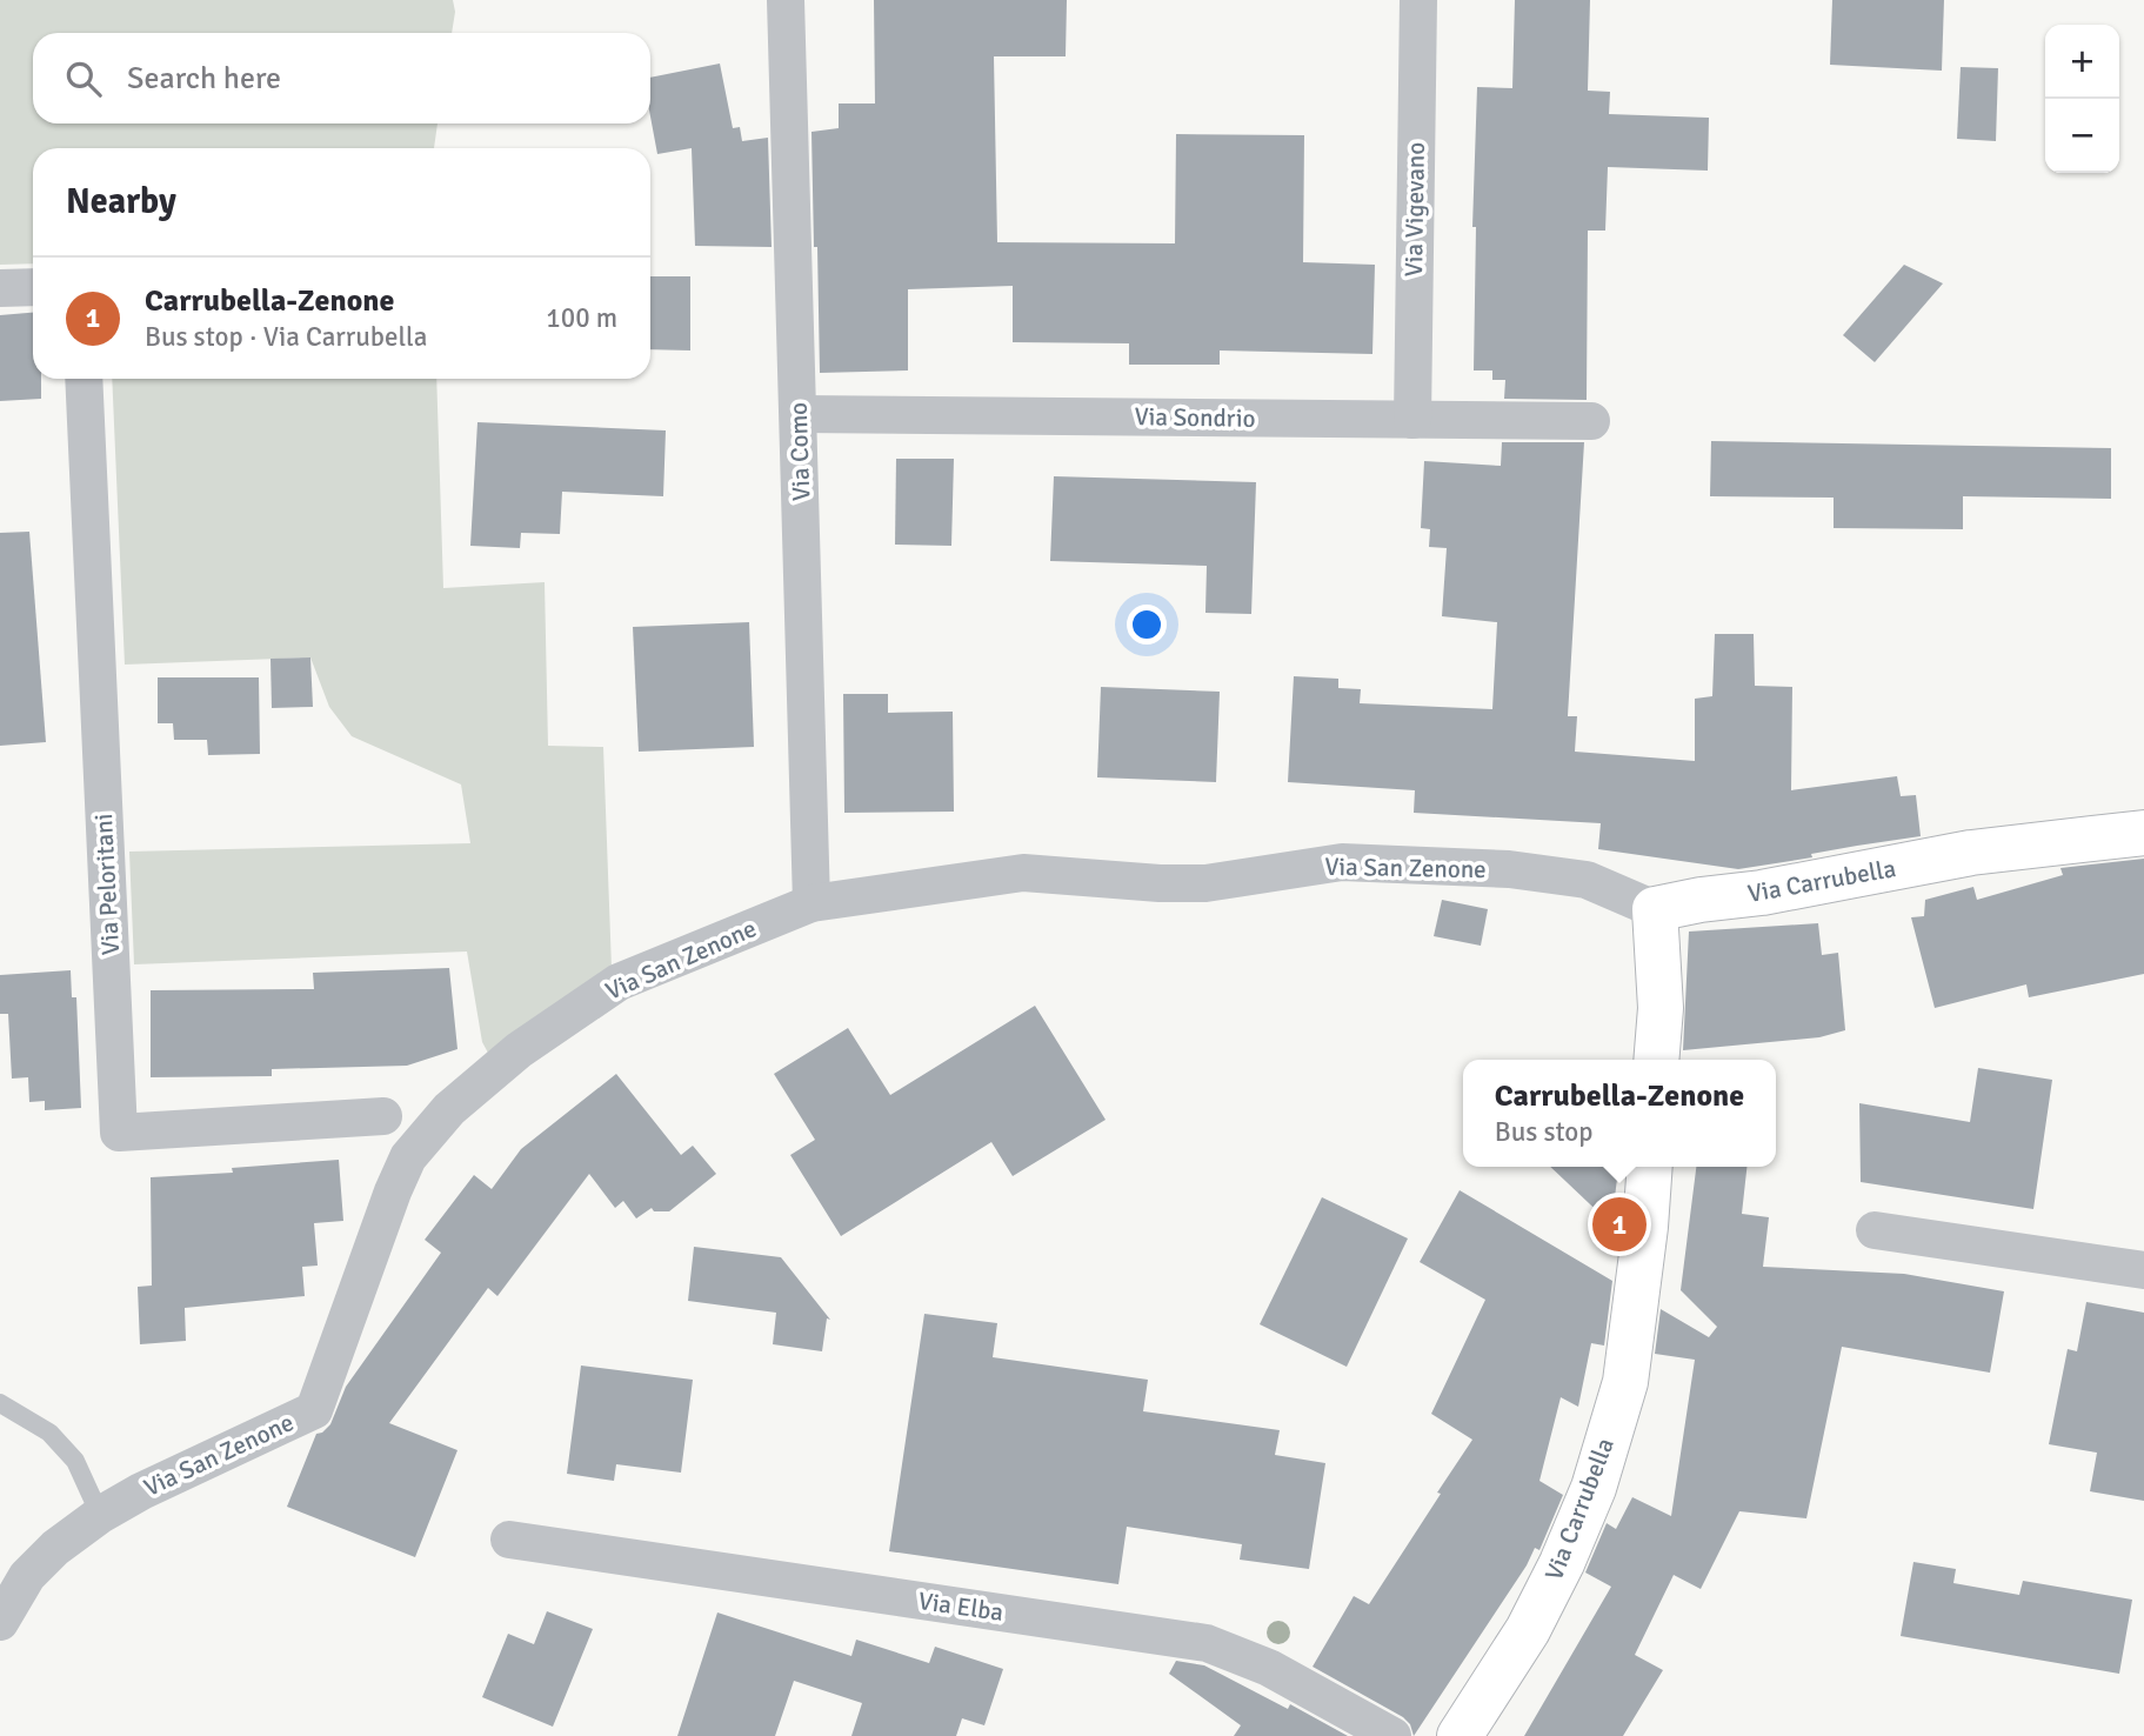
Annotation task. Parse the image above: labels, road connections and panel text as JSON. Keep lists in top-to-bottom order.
{
  "streets": {
    "main road": ["Via Carrubella"],
    "street": [
      "Via Vigevano",
      "Via Sondrio",
      "Via Como",
      "Via San Zenone",
      "Via Peloritani",
      "Via Elba"
    ]
  },
  "crossings": [
    ["Via Vigevano", "Via Sondrio"],
    ["Via Sondrio", "Via Como"],
    ["Via Como", "Via San Zenone"],
    ["Via San Zenone", "Via Carrubella"]
  ],
  "page": {
    "map_buttons": ["+", "−"],
    "search": "Search here",
    "heading": "Nearby",
    "list": [
      {
        "mark": "1",
        "name": "Carrubella-Zenone",
        "note": "Bus stop · Via Carrubella",
        "value": "100 m"
      }
    ],
    "popup": ["Carrubella-Zenone", "Bus stop"],
    "pins": "1"
  }
}
